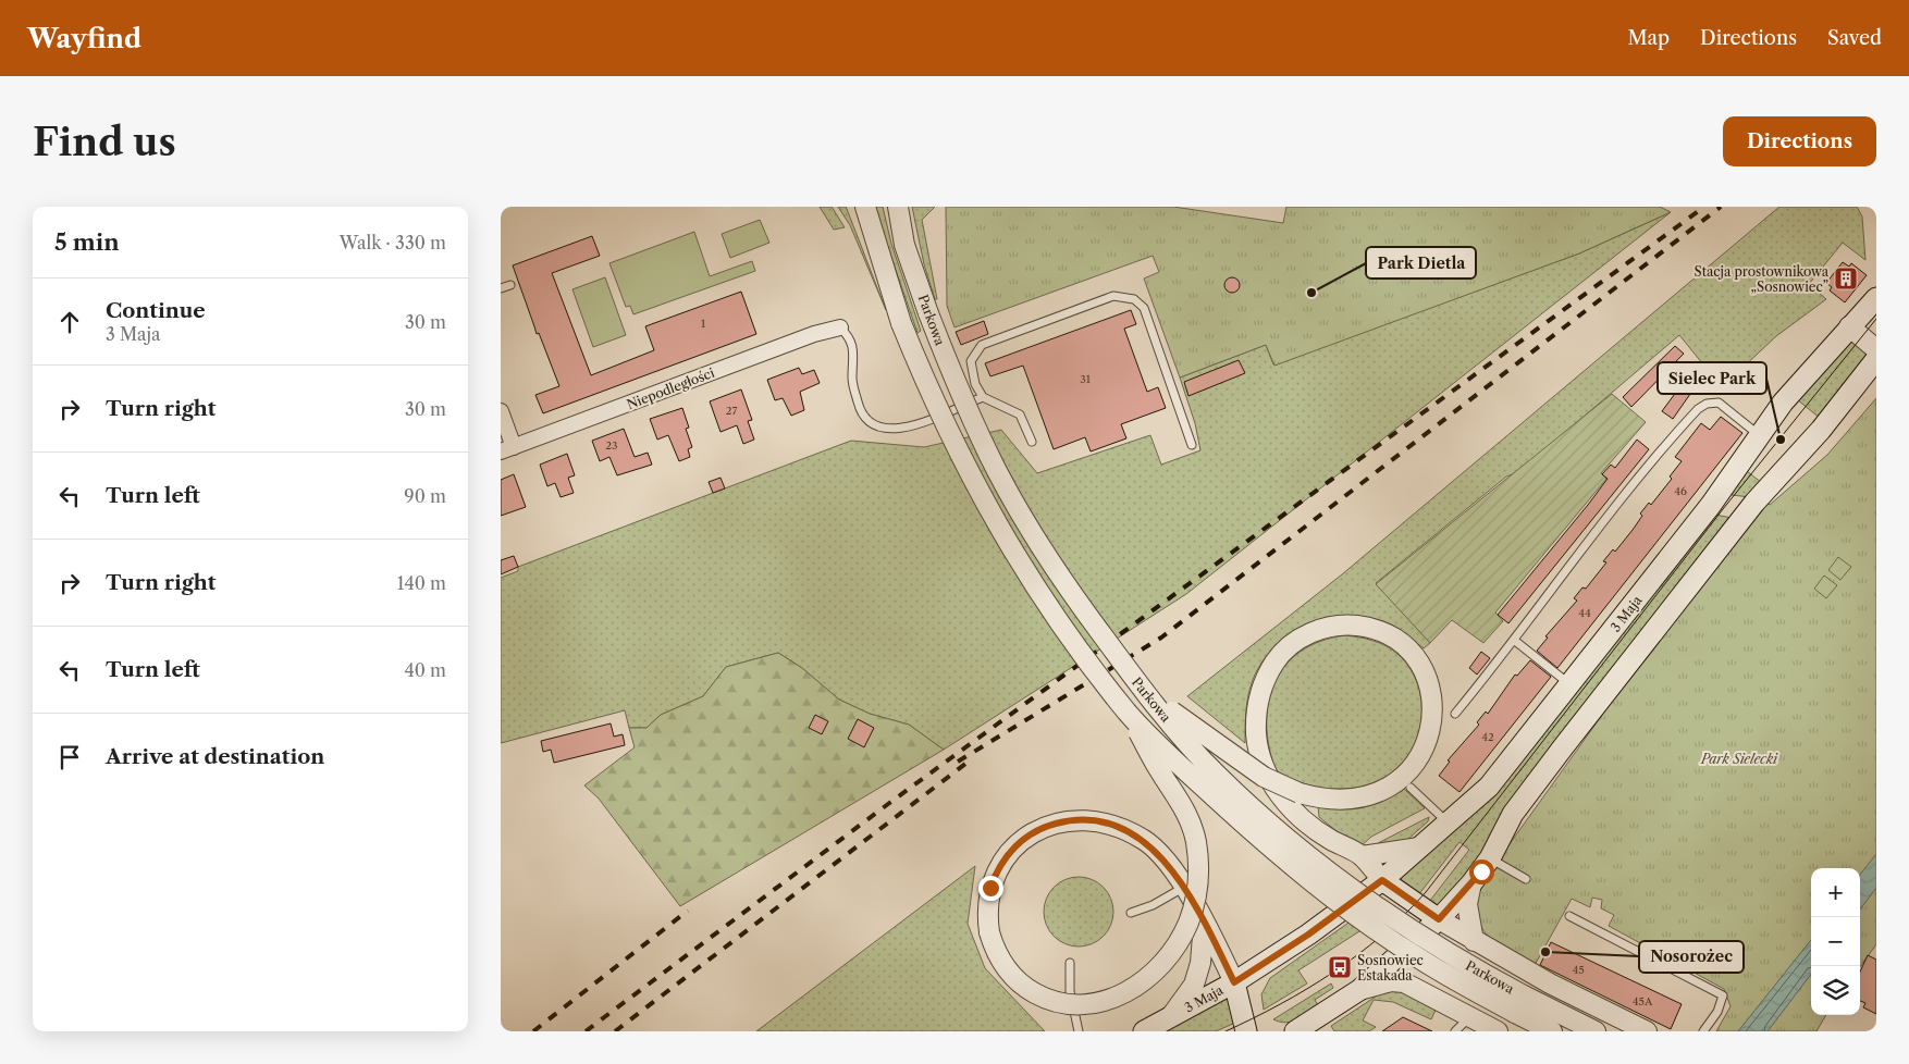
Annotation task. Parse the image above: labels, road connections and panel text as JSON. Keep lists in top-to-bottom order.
{
  "streets": {
    "main road": ["3 Maja"],
    "street": ["Parkowa", "Niepodległości"]
  },
  "parks": ["Park Sielecki"],
  "places": {
    "building": ["Stacja prostownikowa „Sosnowiec”"],
    "other": ["Park Dietla", "Sielec Park", "Nosorożec"],
    "bus stop": ["Sosnowiec Estakada"]
  },
  "house_numbers": [
    "1",
    "31",
    "27",
    "23",
    "46",
    "44",
    "42",
    "45",
    "45A"
  ],
  "page": {
    "header": "Wayfind",
    "nav": ["Map", "Directions", "Saved"],
    "buttons": "Directions",
    "title": "Find us",
    "heading": ["5 min", "Walk · 330 m"],
    "list": [
      ["Continue", "3 Maja", "30 m"],
      ["Turn right", "30 m"],
      ["Turn left", "90 m"],
      ["Turn right", "140 m"],
      ["Turn left", "40 m"],
      "Arrive at destination"
    ],
    "map_buttons": ["+", "−"]
  }
}
